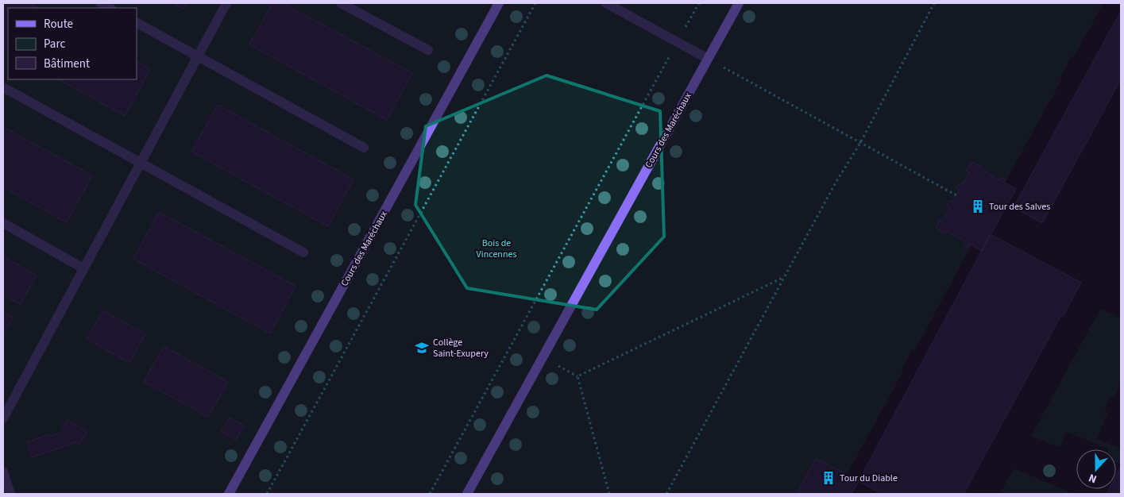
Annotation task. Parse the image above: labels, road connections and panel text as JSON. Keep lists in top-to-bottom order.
{
  "streets": {
    "street": ["Cours des Maréchaux"]
  },
  "parks": ["Bois de Vincennes"],
  "places": {
    "building": ["Tour des Salves", "Tour du Diable"],
    "school or university": ["Collège Saint-Exupery"]
  },
  "legend": ["Route", "Parc", "Bâtiment"],
  "north": "bottom"
}
